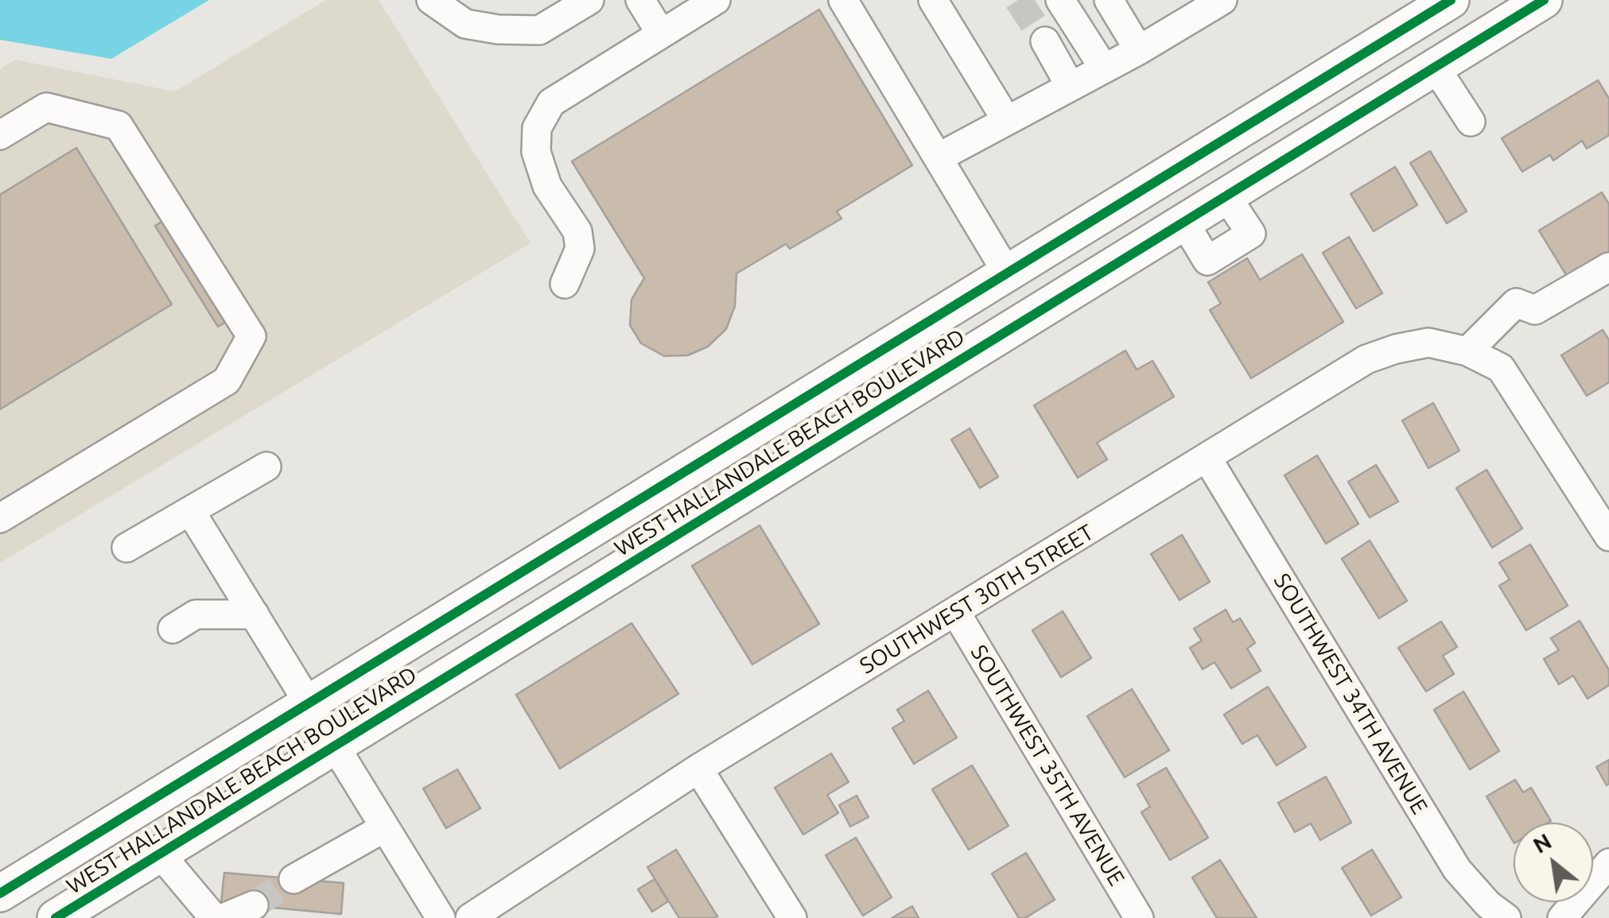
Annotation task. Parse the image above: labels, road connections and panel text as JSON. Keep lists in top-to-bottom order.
{
  "streets": {
    "main road": ["WEST HALLANDALE BEACH BOULEVARD"],
    "street": ["SOUTHWEST 30TH STREET", "SOUTHWEST 34TH AVENUE", "SOUTHWEST 35TH AVENUE"]
  },
  "crossings": [
    ["SOUTHWEST 30TH STREET", "SOUTHWEST 34TH AVENUE"],
    ["SOUTHWEST 30TH STREET", "SOUTHWEST 35TH AVENUE"]
  ],
  "north": "top left"
}
